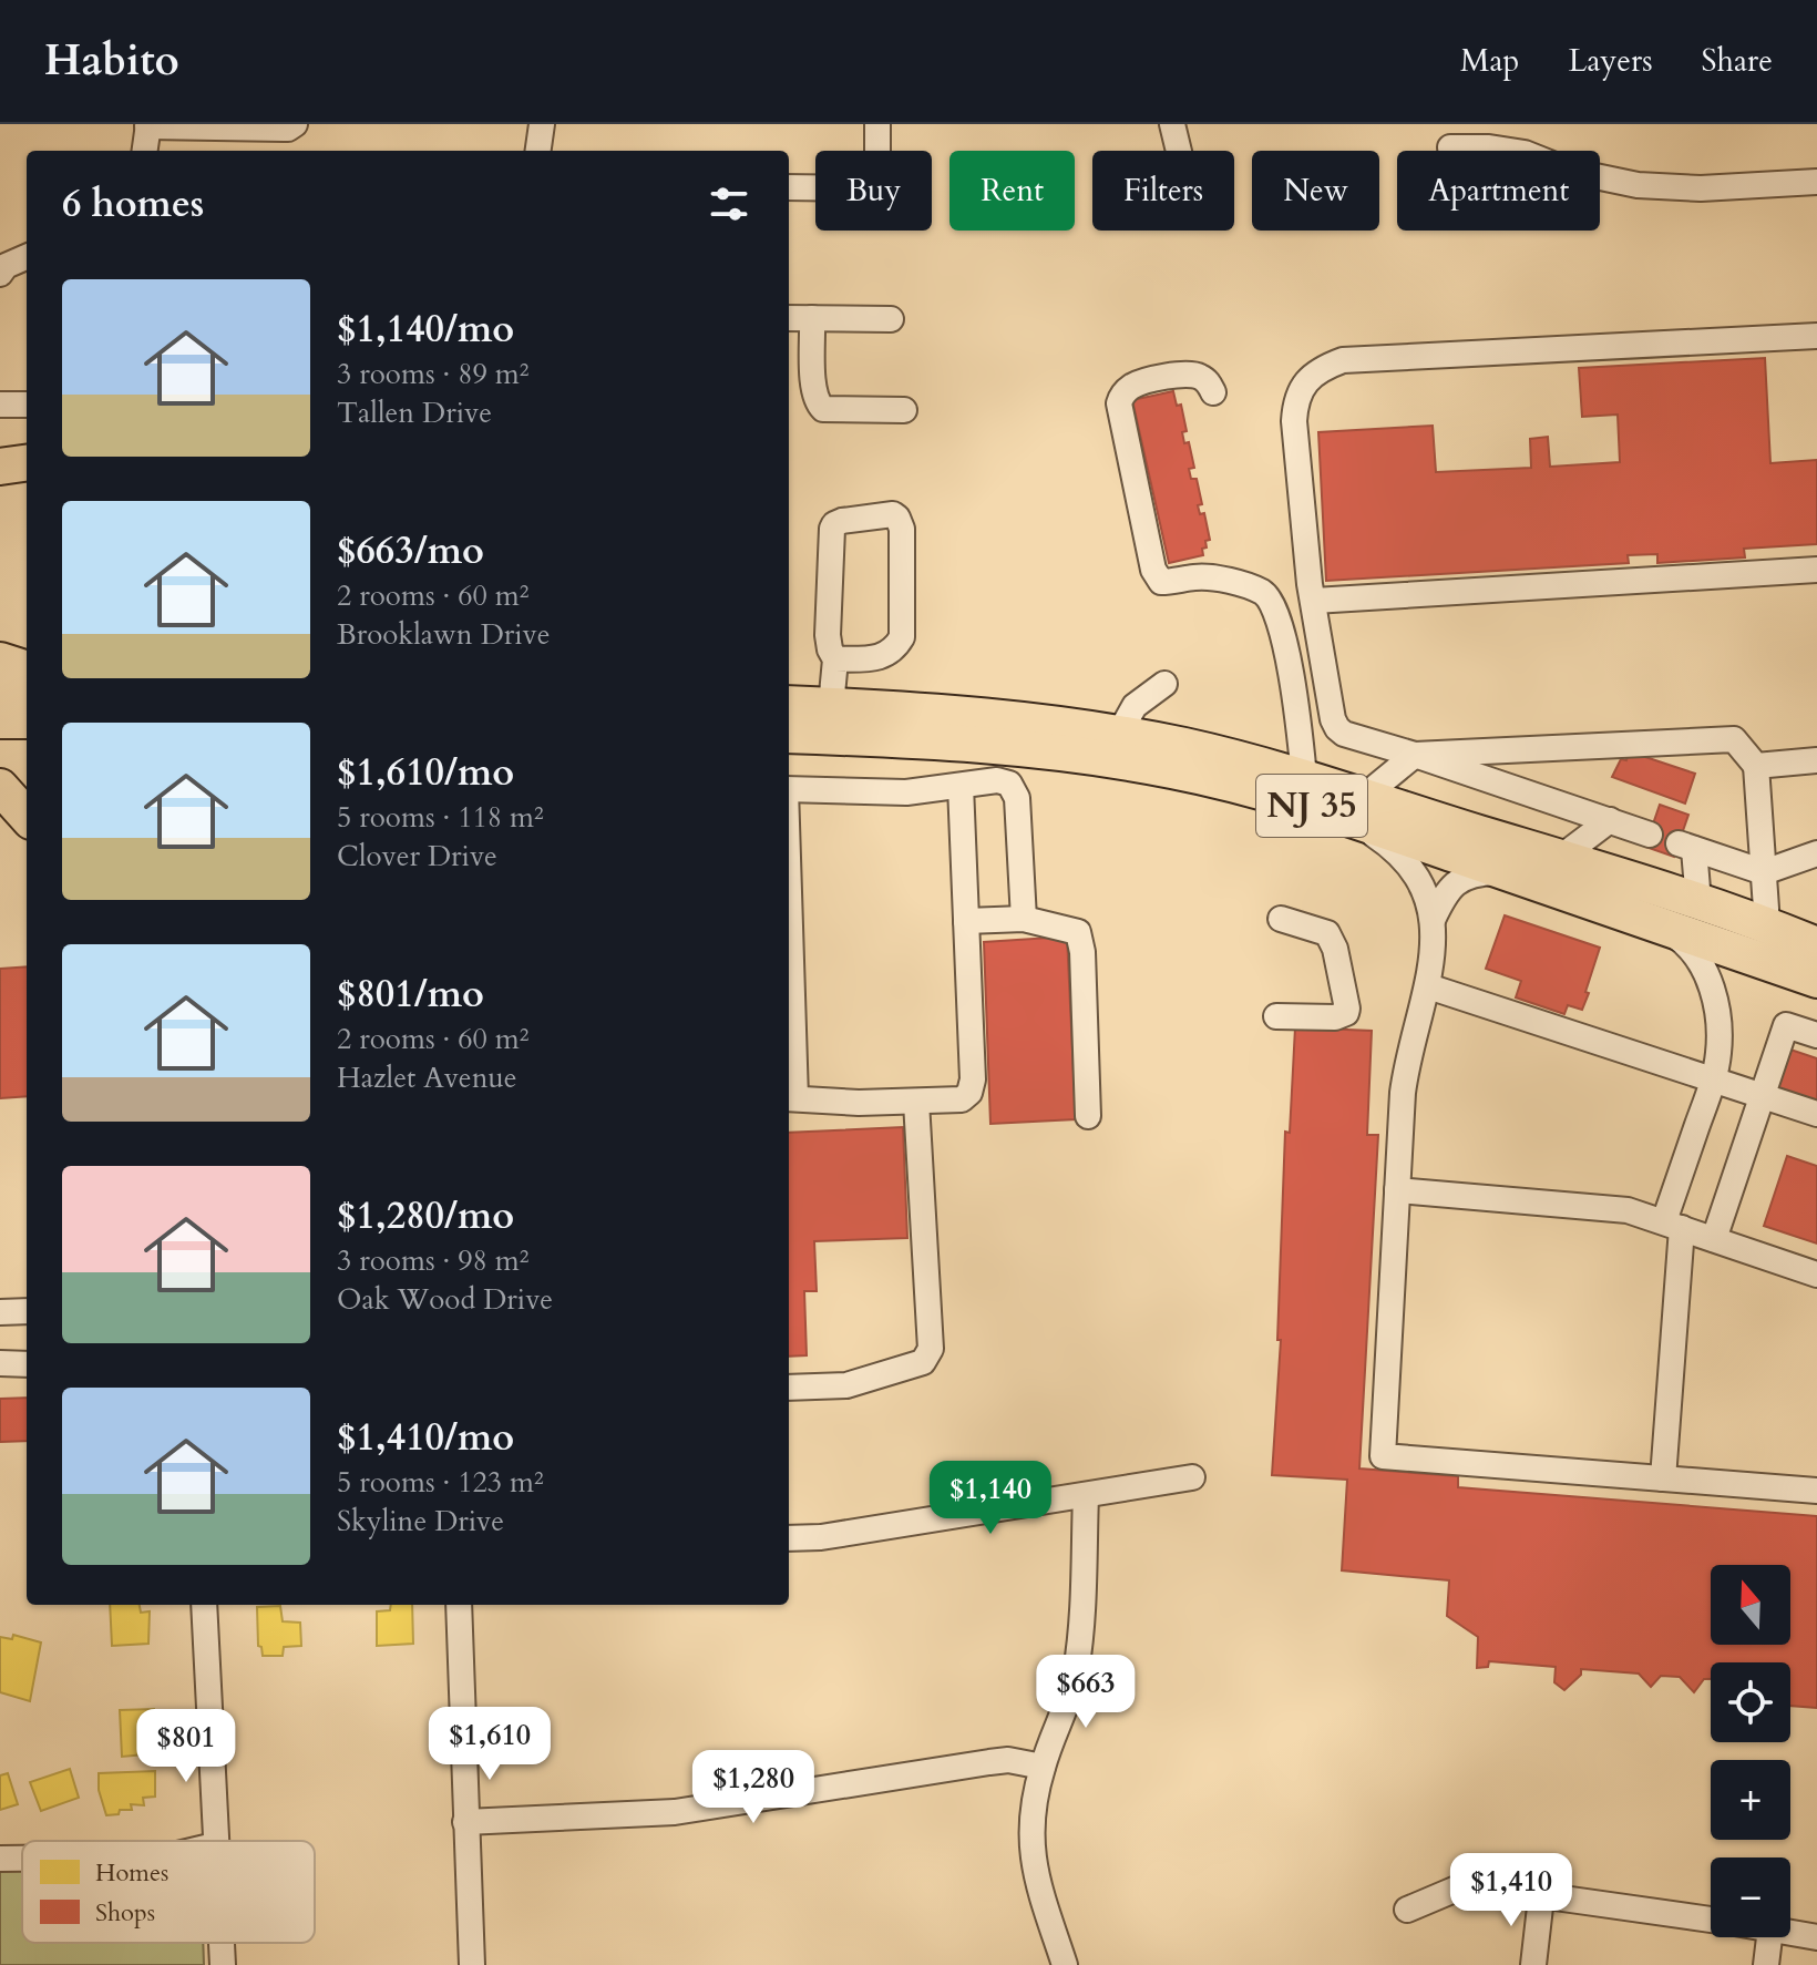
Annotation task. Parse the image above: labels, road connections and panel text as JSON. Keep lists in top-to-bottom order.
{
  "streets": {
    "highway": ["NJ 35"]
  },
  "legend": ["Homes", "Shops"],
  "north": "top",
  "page": {
    "header": "Habito",
    "nav": ["Map", "Layers", "Share"],
    "chip": [
      "Buy",
      "Rent",
      "Filters",
      "New",
      "Apartment"
    ],
    "heading": "6 homes",
    "list": [
      {
        "name": "$1,140/mo",
        "note": "3 rooms · 89 m² · Tallen Drive"
      },
      {
        "name": "$663/mo",
        "note": "2 rooms · 60 m² · Brooklawn Drive"
      },
      {
        "name": "$1,610/mo",
        "note": "5 rooms · 118 m² · Clover Drive"
      },
      {
        "name": "$801/mo",
        "note": "2 rooms · 60 m² · Hazlet Avenue"
      },
      {
        "name": "$1,280/mo",
        "note": "3 rooms · 98 m² · Oak Wood Drive"
      },
      {
        "name": "$1,410/mo",
        "note": "5 rooms · 123 m² · Skyline Drive"
      }
    ],
    "price": [
      "$1,140",
      "$663",
      "$1,610",
      "$801",
      "$1,280",
      "$1,410"
    ],
    "map_buttons": ["+", "−"]
  }
}
